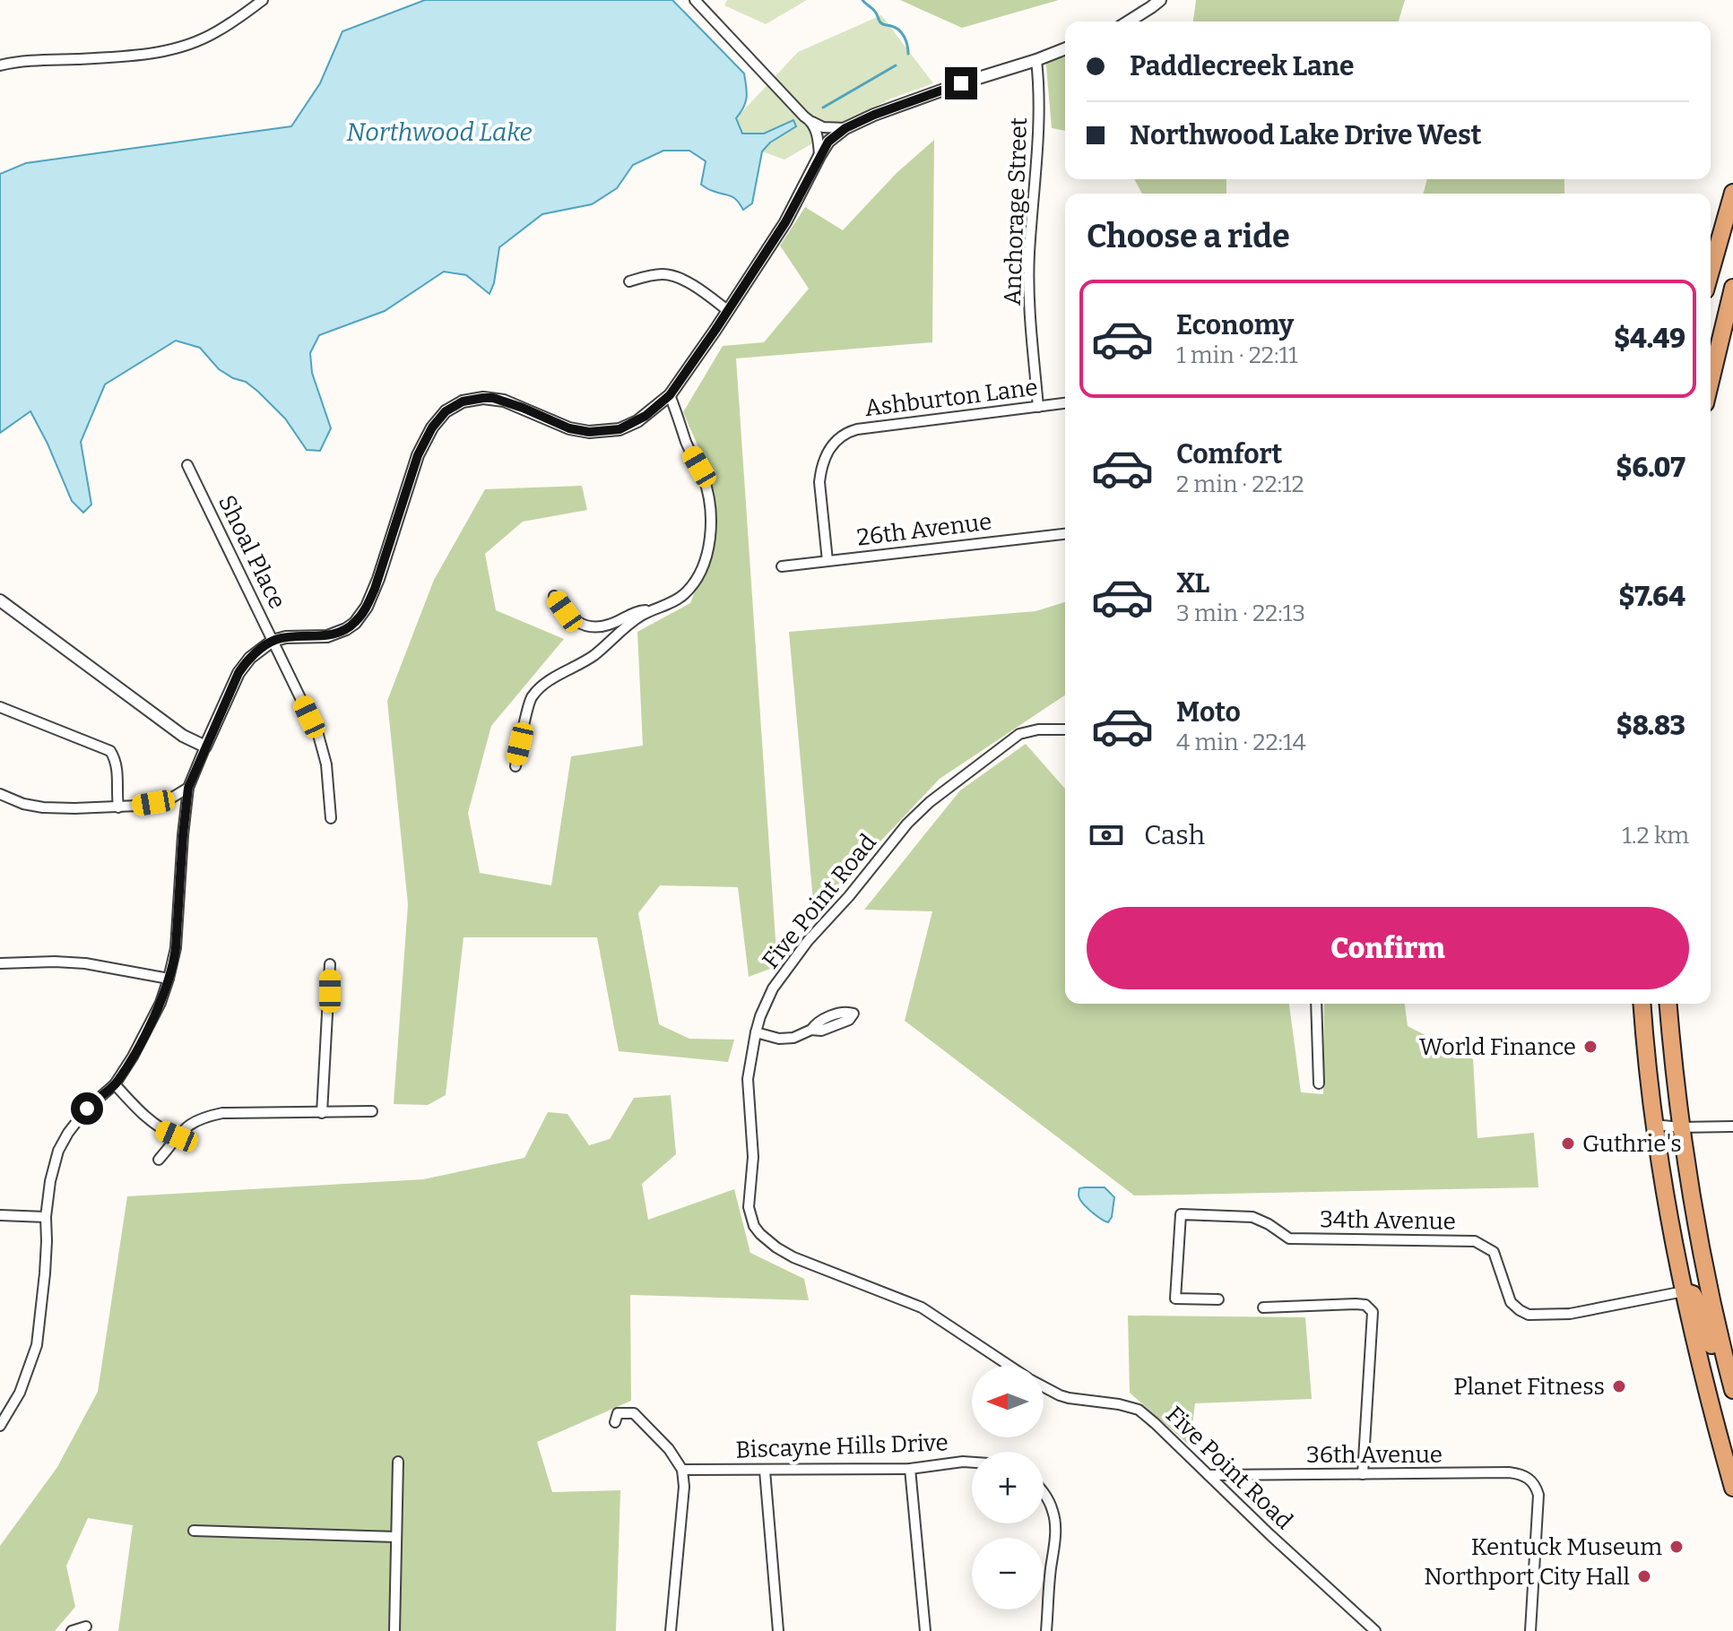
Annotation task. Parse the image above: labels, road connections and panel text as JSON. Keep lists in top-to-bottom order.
{
  "streets": {
    "street": [
      "Anchorage Street",
      "Ashburton Lane",
      "26th Avenue",
      "Shoal Place",
      "Five Point Road",
      "34th Avenue",
      "Biscayne Hills Drive",
      "36th Avenue"
    ]
  },
  "crossings": [
    ["Anchorage Street", "Ashburton Lane"],
    ["Ashburton Lane", "26th Avenue"],
    ["Five Point Road", "36th Avenue"]
  ],
  "water": ["Northwood Lake"],
  "places": [
    "World Finance",
    "Guthrie's",
    "Planet Fitness",
    "Kentuck Museum",
    "Northport City Hall"
  ],
  "north": "left",
  "page": {
    "banner": ["Paddlecreek Lane", "Northwood Lake Drive West"],
    "heading": "Choose a ride",
    "list": [
      {
        "name": "Economy",
        "note": "1 min · 22:11",
        "value": "$4.49"
      },
      {
        "name": "Comfort",
        "note": "2 min · 22:12",
        "value": "$6.07"
      },
      {
        "name": "XL",
        "note": "3 min · 22:13",
        "value": "$7.64"
      },
      {
        "name": "Moto",
        "note": "4 min · 22:14",
        "value": "$8.83"
      }
    ],
    "pay": ["Cash", "1.2 km"],
    "buttons": "Confirm",
    "map_buttons": ["+", "−"]
  }
}
